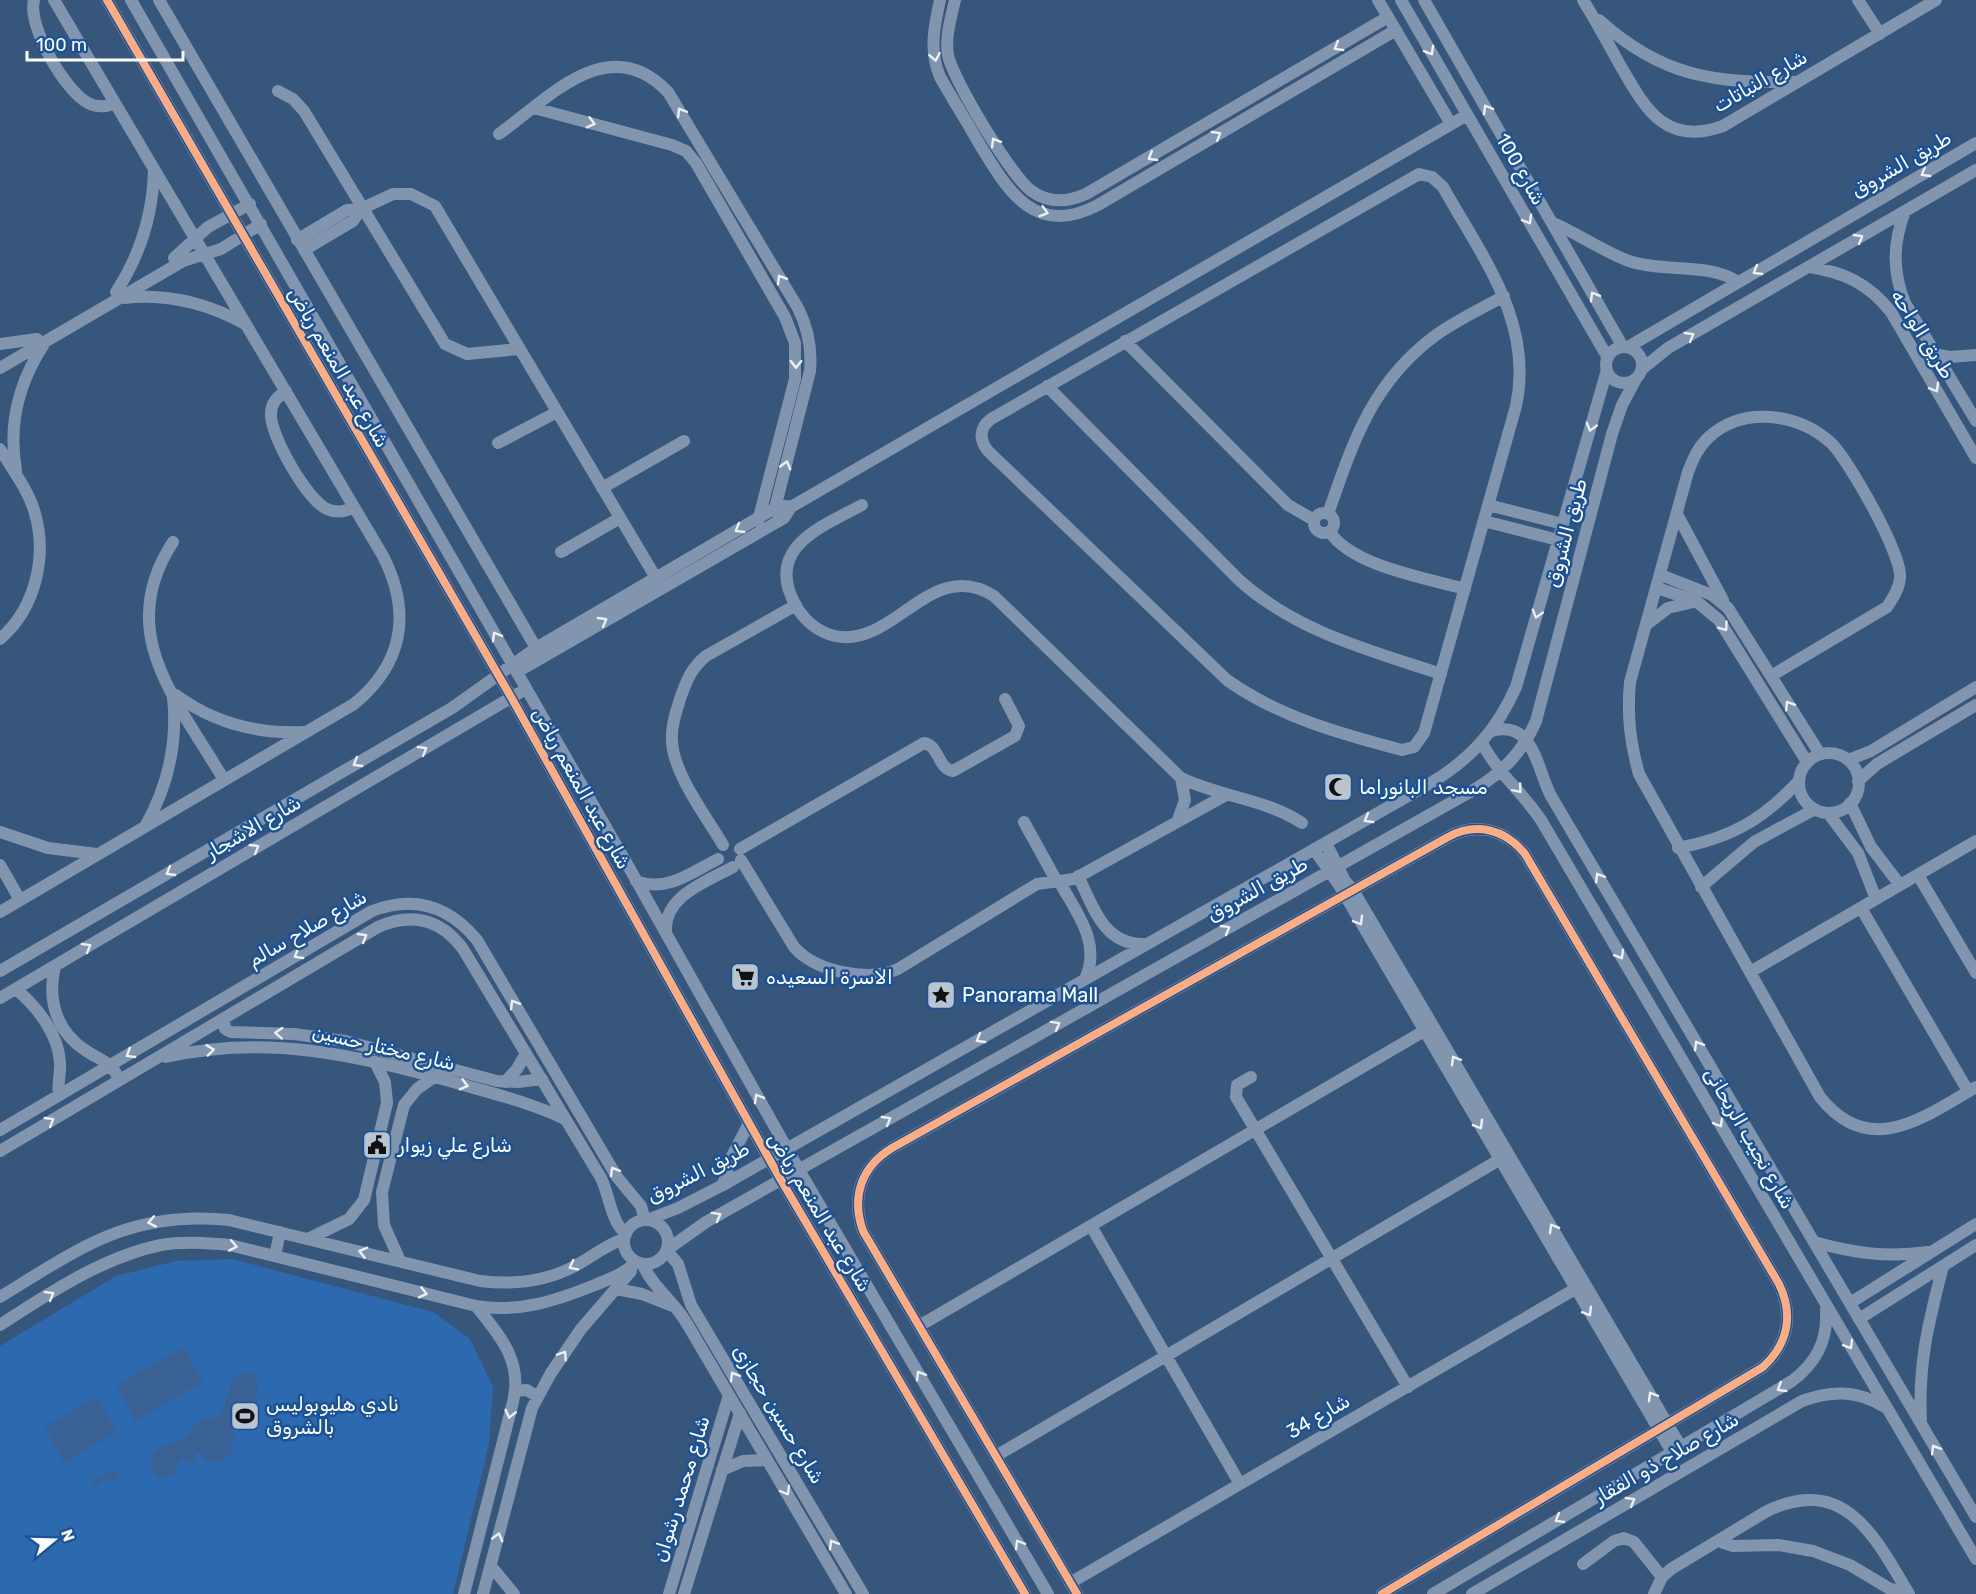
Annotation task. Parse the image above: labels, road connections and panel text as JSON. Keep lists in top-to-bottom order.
{
  "streets": {
    "street": [
      "شارع النباتات",
      "طريق الشروق",
      "شارع 100",
      "طريق الواحه",
      "شارع عبد المنعم رياض",
      "شارع الاشجار",
      "شارع صلاح سالم",
      "شارع مختار حسين",
      "شارع نجيب الريحانى",
      "شارع حسين حجازى",
      "شارع 34",
      "شارع صلاح ذو الفقار",
      "شارع محمد رشوان"
    ]
  },
  "crossings": [
    ["طريق الشروق", "شارع 100"],
    ["طريق الشروق", "طريق الواحه"],
    ["طريق الشروق", "شارع عبد المنعم رياض"],
    ["طريق الشروق", "شارع صلاح سالم"],
    ["طريق الشروق", "شارع نجيب الريحانى"],
    ["طريق الشروق", "شارع حسين حجازى"],
    ["شارع عبد المنعم رياض", "شارع الاشجار"],
    ["شارع صلاح سالم", "شارع مختار حسين"],
    ["شارع صلاح سالم", "شارع حسين حجازى"],
    ["شارع نجيب الريحانى", "شارع صلاح ذو الفقار"],
    ["شارع حسين حجازى", "شارع محمد رشوان"]
  ],
  "places": {
    "mosque": ["مسجد البانوراما"],
    "supermarket": ["الاسرة السعيده"],
    "place": ["Panorama Mall"],
    "public building": ["شارع علي زيوار"],
    "sports": ["نادي هليوبوليس بالشروق"]
  },
  "scale_bar": "100 m",
  "north": "right"
}
